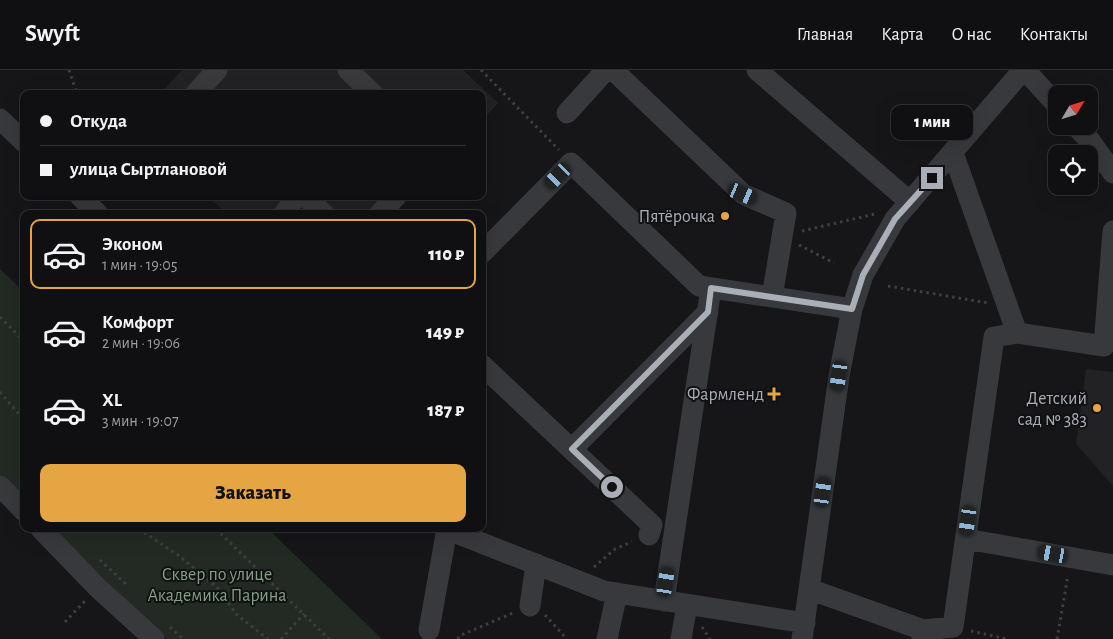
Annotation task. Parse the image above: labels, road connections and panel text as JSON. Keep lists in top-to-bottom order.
{
  "parks": ["Сквер по улице Академика Парина"],
  "places": {
    "other": ["Пятёрочка", "Детский сад № 383"],
    "health": ["Фармленд"]
  },
  "north": "top right",
  "page": {
    "header": "Swyft",
    "nav": [
      "Главная",
      "Карта",
      "О нас",
      "Контакты"
    ],
    "banner": ["Откуда", "улица Сыртлановой"],
    "bubble": "1 мин",
    "list": [
      {
        "name": "Эконом",
        "note": "1 мин · 19:05",
        "value": "110 ₽"
      },
      {
        "name": "Комфорт",
        "note": "2 мин · 19:06",
        "value": "149 ₽"
      },
      {
        "name": "XL",
        "note": "3 мин · 19:07",
        "value": "187 ₽"
      }
    ],
    "buttons": "Заказать"
  }
}
